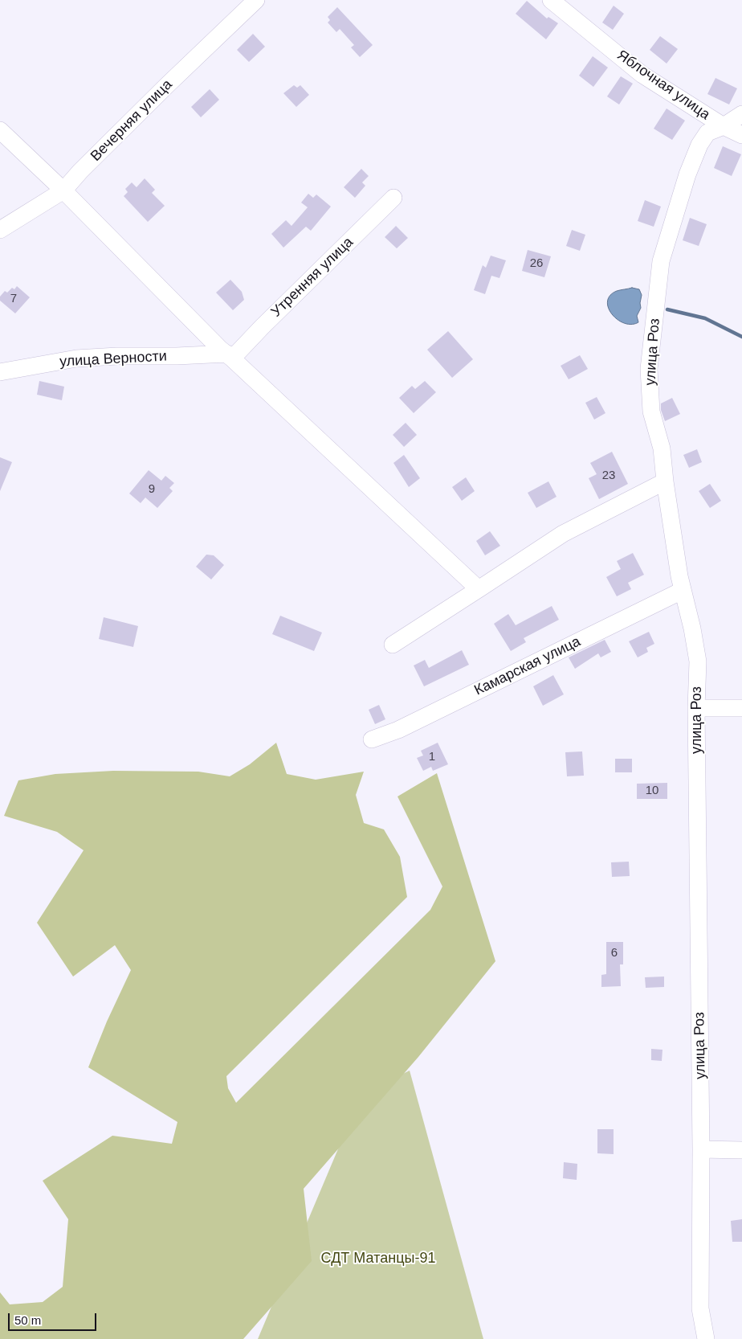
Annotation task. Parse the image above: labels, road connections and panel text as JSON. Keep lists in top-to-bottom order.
{
  "streets": {
    "street": [
      "Яблочная улица",
      "Вечерняя улица",
      "Утренняя улица",
      "улица Роз",
      "улица Верности",
      "Камарская улица"
    ]
  },
  "crossings": [
    ["Яблочная улица", "улица Роз"],
    ["Утренняя улица", "улица Верности"],
    ["улица Роз", "Камарская улица"]
  ],
  "parks": ["СДТ Матанцы-91"],
  "house_numbers": [
    "26",
    "7",
    "23",
    "9",
    "1",
    "10",
    "6"
  ],
  "scale_bar": "50 m"
}
